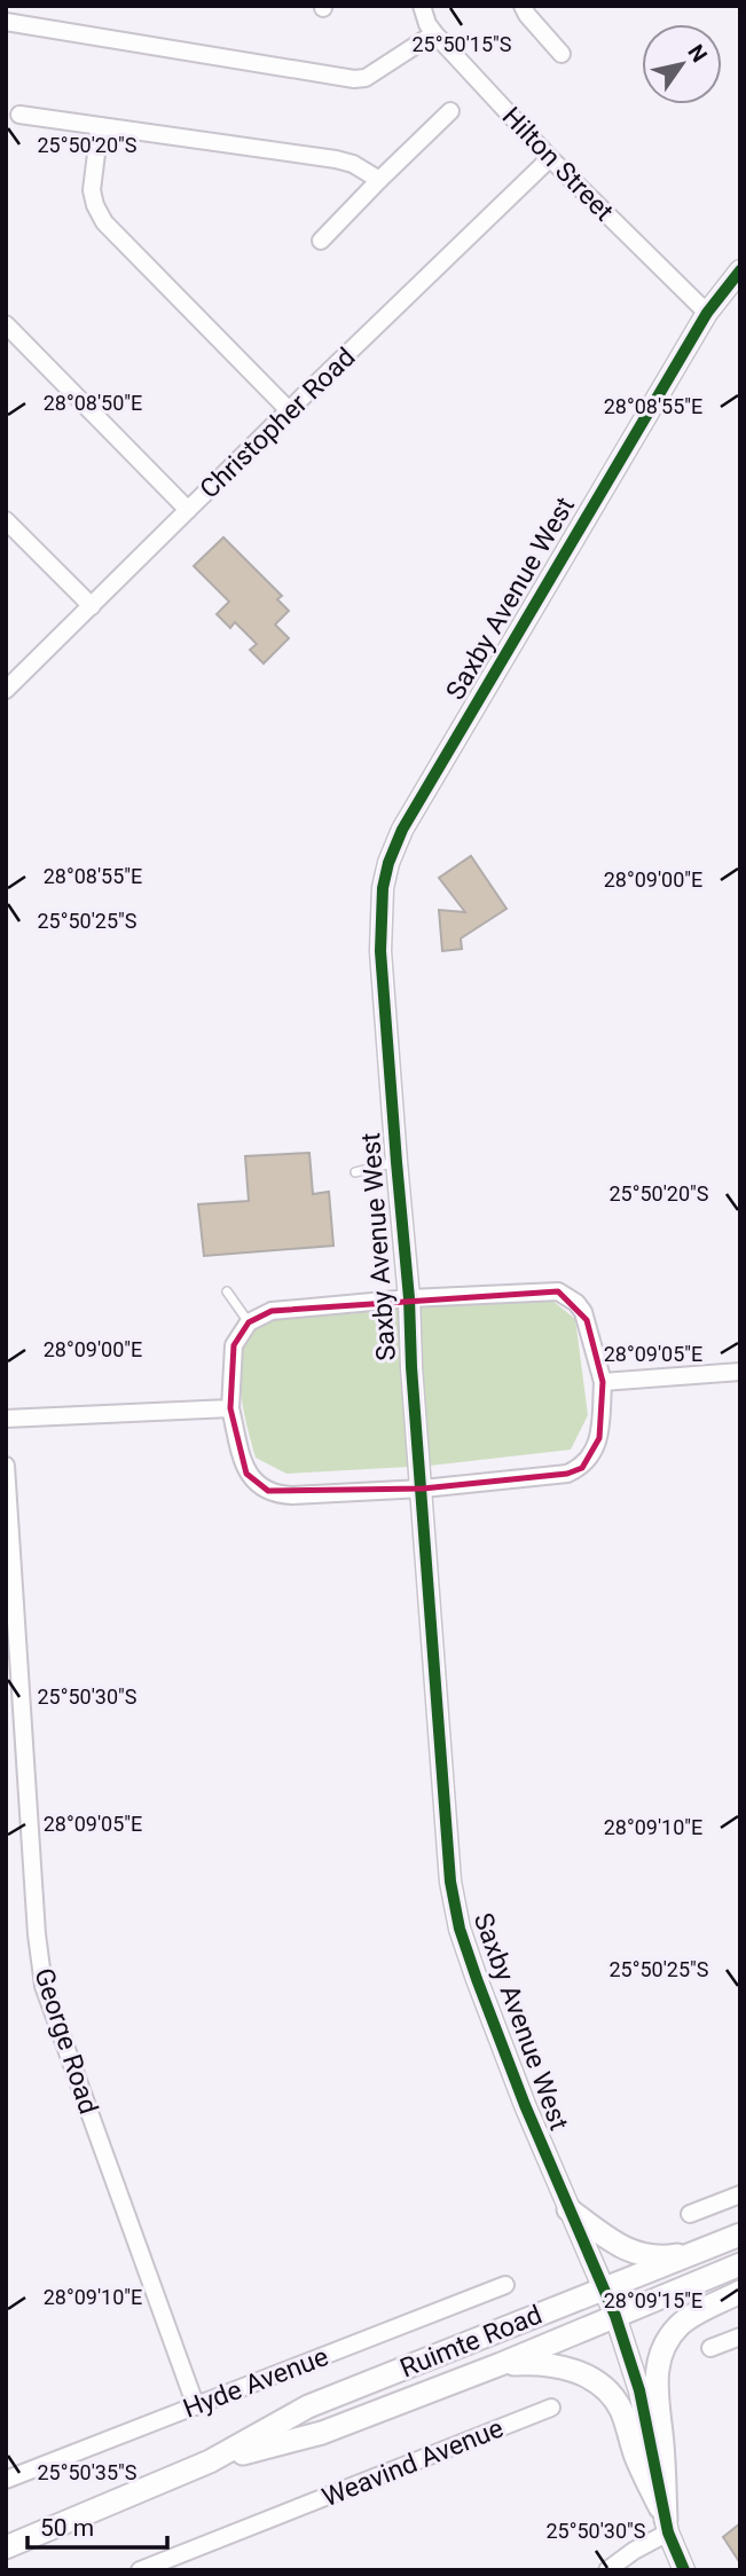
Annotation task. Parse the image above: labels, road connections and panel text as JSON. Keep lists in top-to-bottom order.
{
  "streets": {
    "main road": ["Ruimte Road"],
    "street": [
      "Hilton Street",
      "Christopher Road",
      "Saxby Avenue West",
      "George Road",
      "Hyde Avenue",
      "Weavind Avenue"
    ]
  },
  "crossings": [
    ["Hilton Street", "Christopher Road"],
    ["Hilton Street", "Saxby Avenue West"],
    ["Saxby Avenue West", "Ruimte Road"],
    ["George Road", "Hyde Avenue"]
  ],
  "scale_bar": "50 m",
  "north": "top right",
  "coordinates": [
    "25°50'15\"S",
    "25°50'20\"S",
    "28°08'50\"E",
    "28°08'55\"E",
    "28°09'00\"E",
    "25°50'25\"S",
    "28°09'05\"E",
    "25°50'30\"S",
    "28°09'10\"E",
    "28°09'15\"E",
    "25°50'35\"S"
  ]
}
